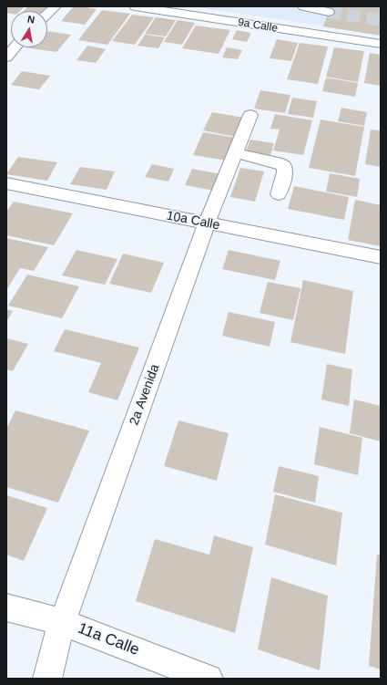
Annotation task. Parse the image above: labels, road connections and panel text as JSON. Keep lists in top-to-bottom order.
{
  "streets": {
    "street": [
      "9a Calle",
      "10a Calle",
      "2a Avenida",
      "11a Calle"
    ]
  },
  "crossings": [
    ["10a Calle", "2a Avenida"],
    ["2a Avenida", "11a Calle"]
  ],
  "north": "top"
}
